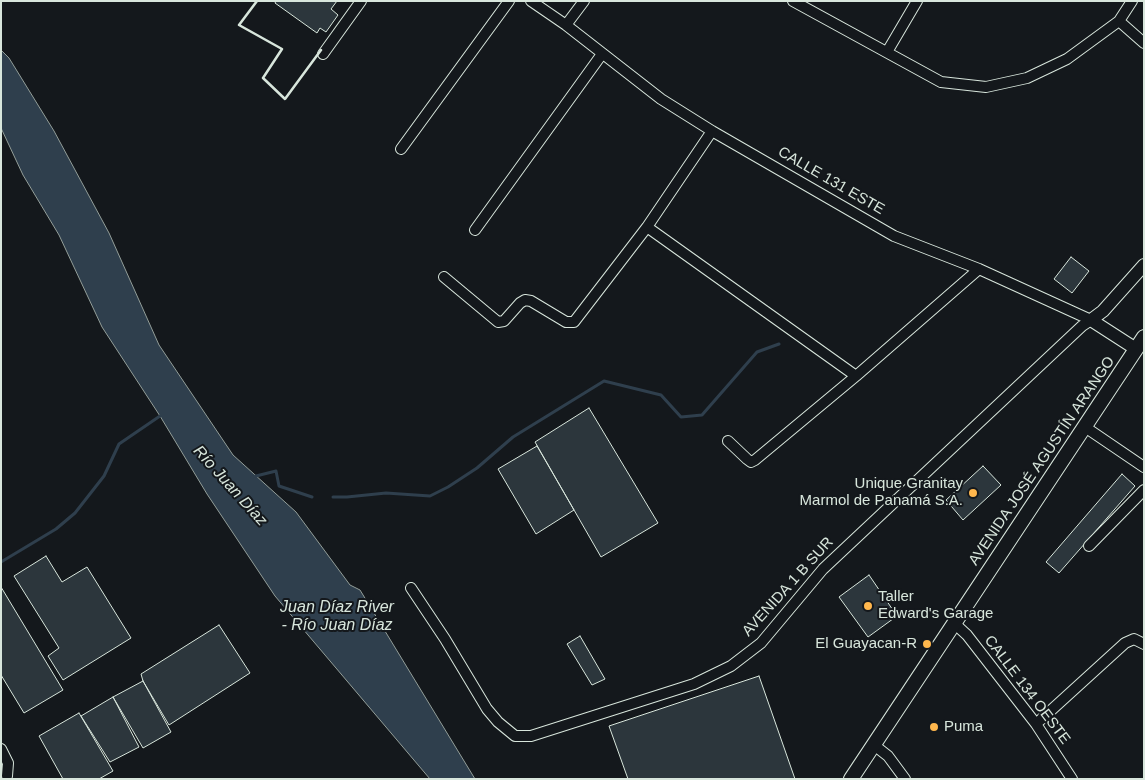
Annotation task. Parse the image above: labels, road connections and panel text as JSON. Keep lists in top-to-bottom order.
{
  "streets": {
    "main road": ["AVENIDA JOSÉ AGUSTÍN ARANGO"],
    "street": ["CALLE 131 ESTE", "AVENIDA 1 B SUR", "CALLE 134 OESTE"]
  },
  "crossings": [
    ["CALLE 131 ESTE", "AVENIDA JOSÉ AGUSTÍN ARANGO"],
    ["CALLE 131 ESTE", "AVENIDA 1 B SUR"],
    ["AVENIDA JOSÉ AGUSTÍN ARANGO", "CALLE 134 OESTE"]
  ],
  "water": ["Río Juan Díaz", "Juan Díaz River - Río Juan Díaz"],
  "places": [
    "Unique Granitay Marmol de Panamá S.A.",
    "Taller Edward's Garage",
    "El Guayacan-R",
    "Puma"
  ]
}
